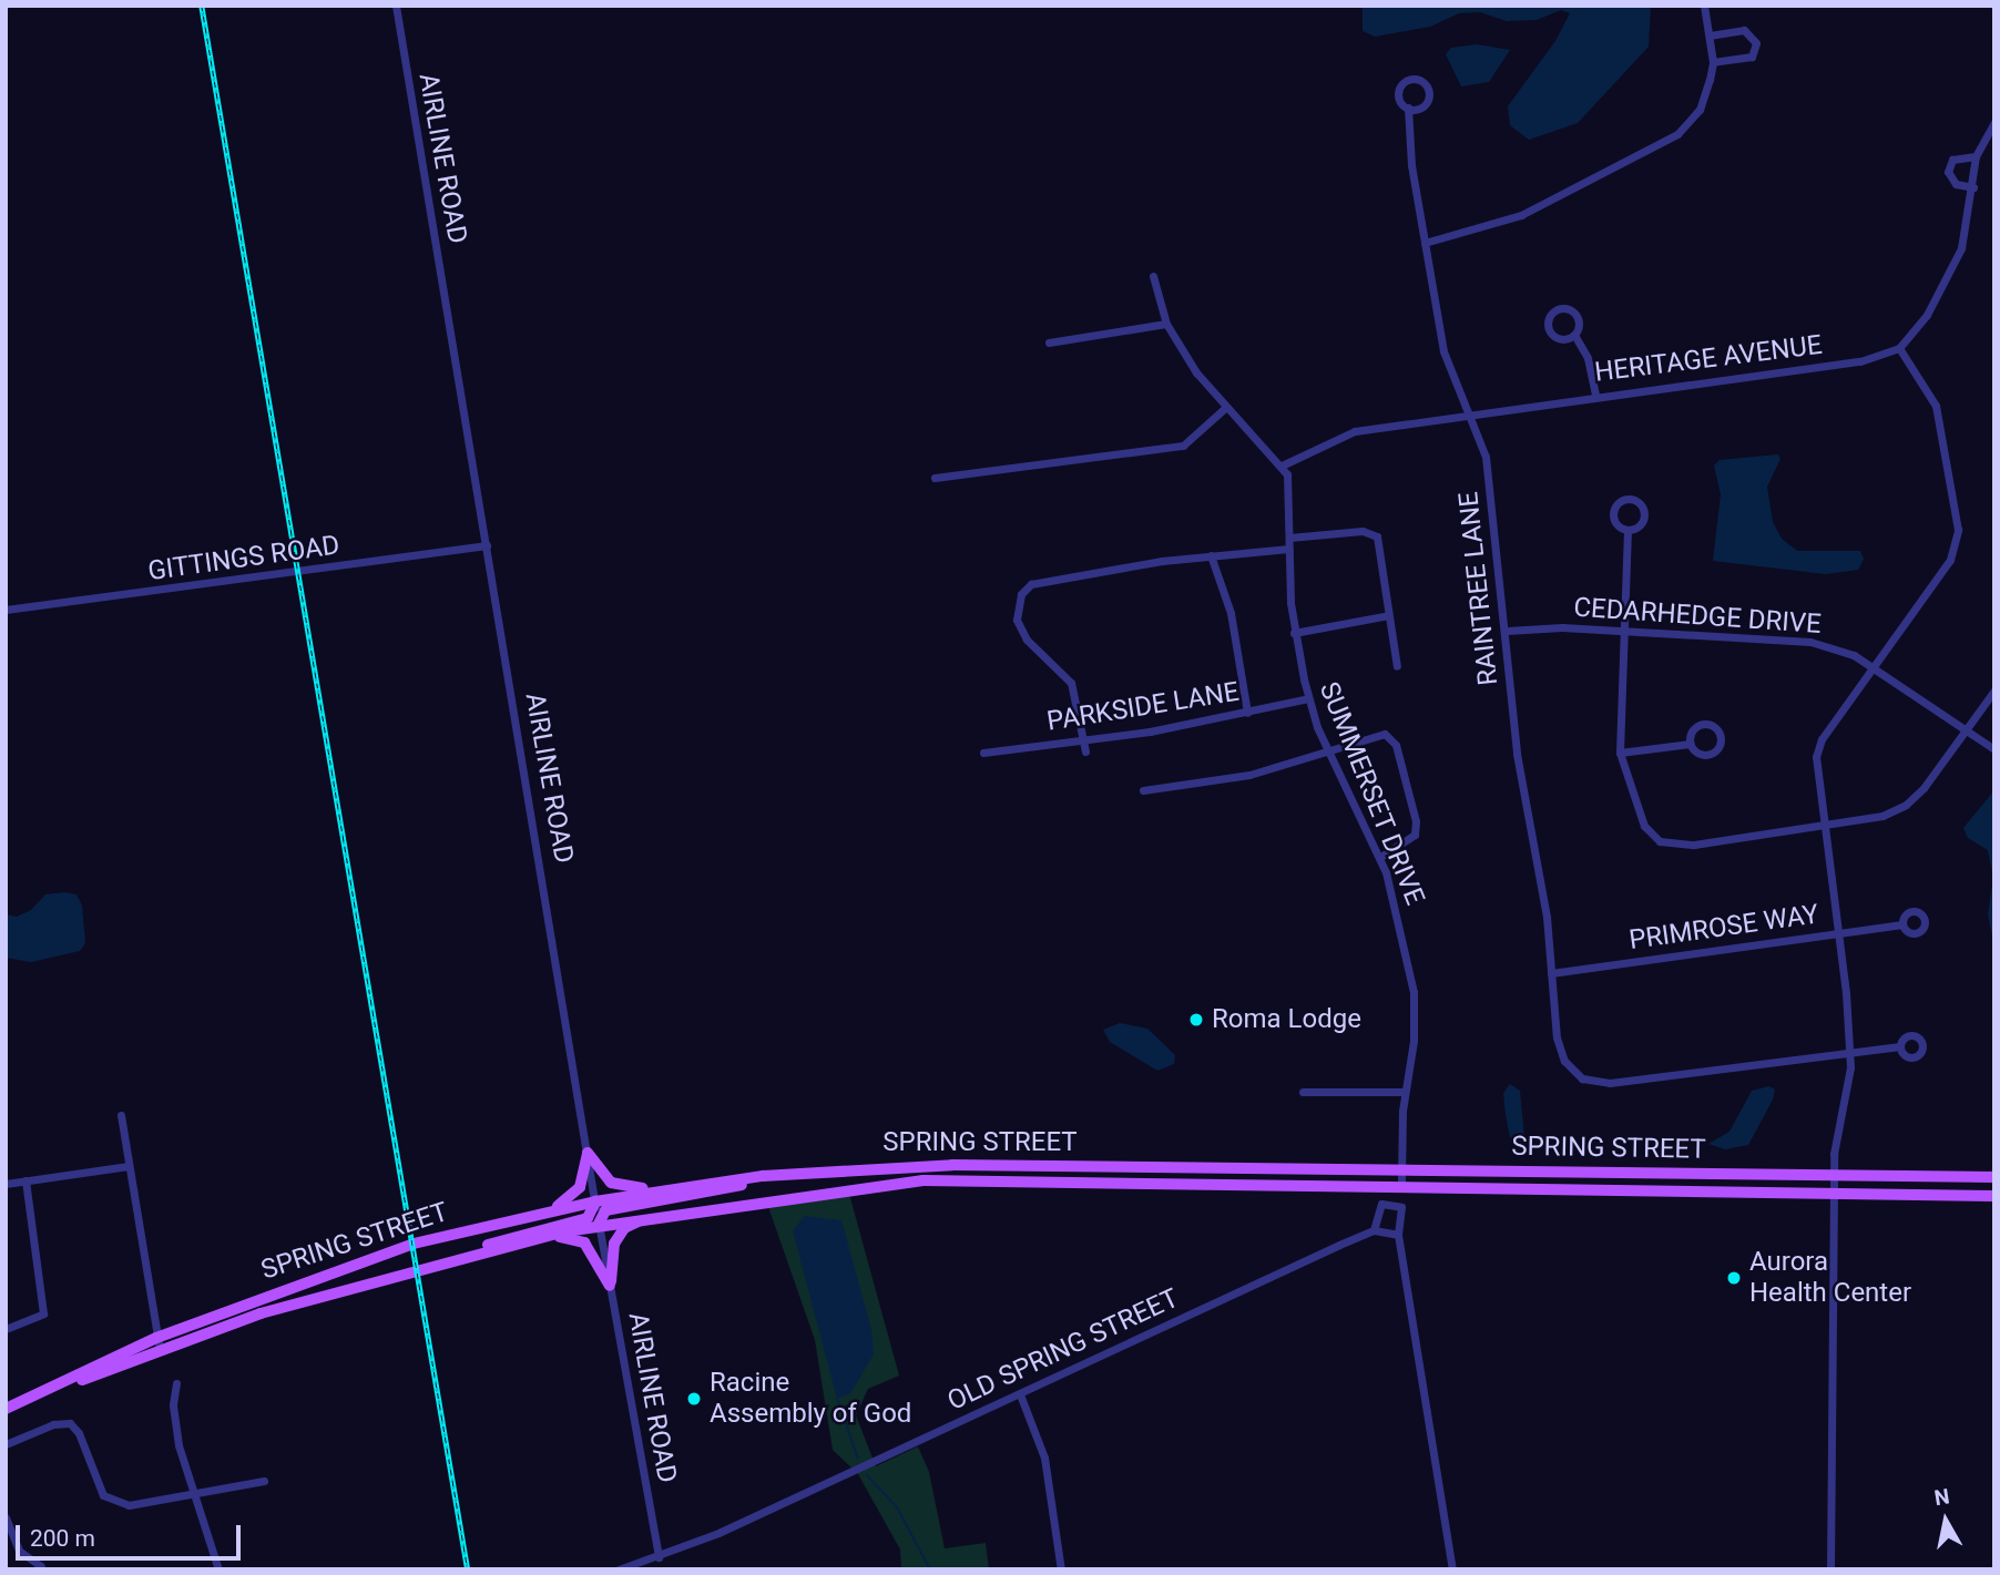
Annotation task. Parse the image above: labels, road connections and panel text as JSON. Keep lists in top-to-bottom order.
{
  "streets": {
    "main road": ["SPRING STREET"],
    "street": [
      "AIRLINE ROAD",
      "HERITAGE AVENUE",
      "GITTINGS ROAD",
      "RAINTREE LANE",
      "CEDARHEDGE DRIVE",
      "PARKSIDE LANE",
      "SUMMERSET DRIVE",
      "PRIMROSE WAY",
      "OLD SPRING STREET"
    ]
  },
  "crossings": [
    ["AIRLINE ROAD", "GITTINGS ROAD"],
    ["AIRLINE ROAD", "SPRING STREET"],
    ["AIRLINE ROAD", "OLD SPRING STREET"],
    ["HERITAGE AVENUE", "RAINTREE LANE"],
    ["HERITAGE AVENUE", "SUMMERSET DRIVE"],
    ["RAINTREE LANE", "CEDARHEDGE DRIVE"],
    ["RAINTREE LANE", "PRIMROSE WAY"],
    ["PARKSIDE LANE", "SUMMERSET DRIVE"],
    ["SUMMERSET DRIVE", "SPRING STREET"]
  ],
  "places": ["Roma Lodge", "Aurora Health Center", "Racine Assembly of God"],
  "scale_bar": "200 m",
  "north": "top"
}
